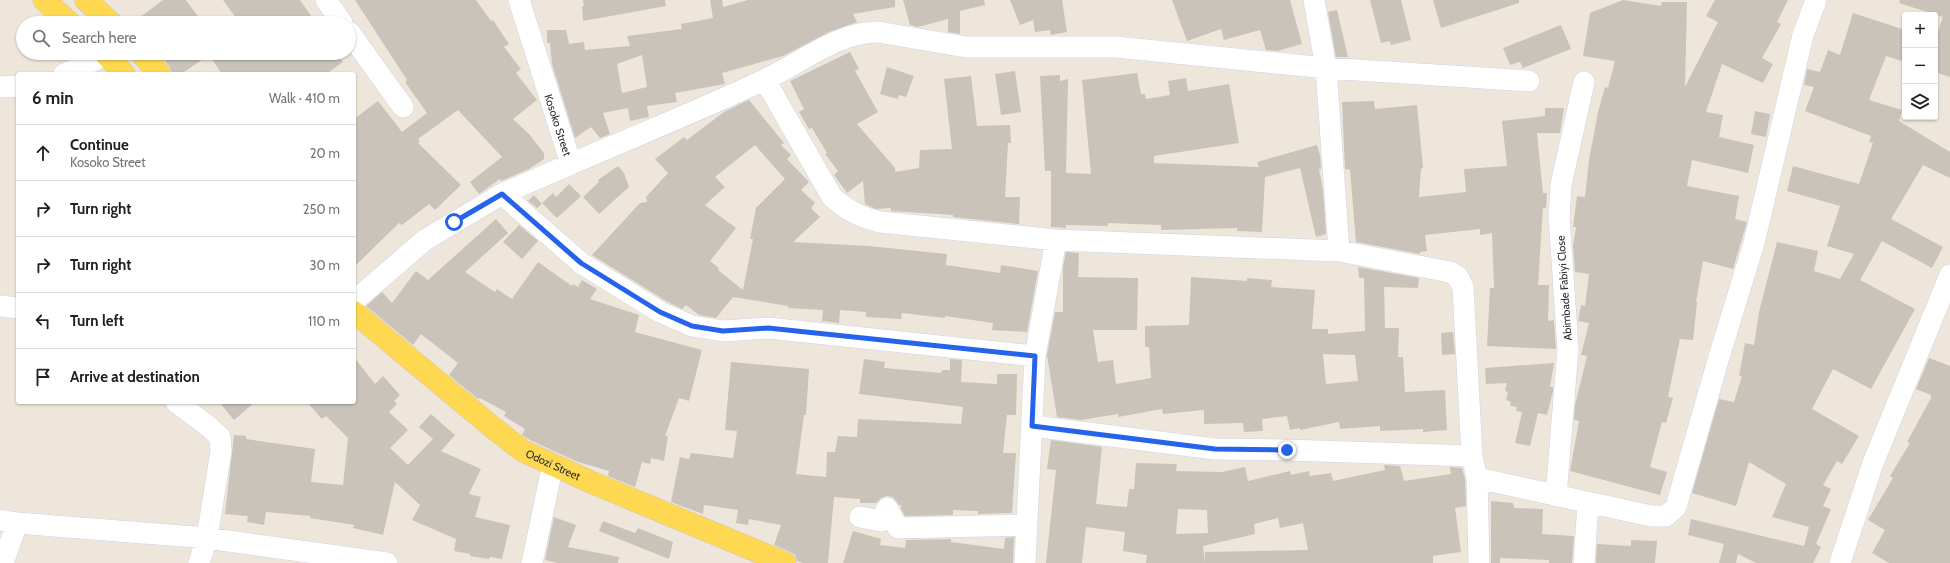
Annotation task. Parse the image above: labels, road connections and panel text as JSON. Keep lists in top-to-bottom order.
{
  "streets": {
    "main road": ["Odozi Street"],
    "street": ["Kosoko Street", "Abimbade Fabiyi Close"]
  },
  "page": {
    "map_buttons": ["+", "−"],
    "search": "Search here",
    "heading": ["6 min", "Walk · 410 m"],
    "list": [
      ["Continue", "Kosoko Street", "20 m"],
      ["Turn right", "250 m"],
      ["Turn right", "30 m"],
      ["Turn left", "110 m"],
      "Arrive at destination"
    ]
  }
}
